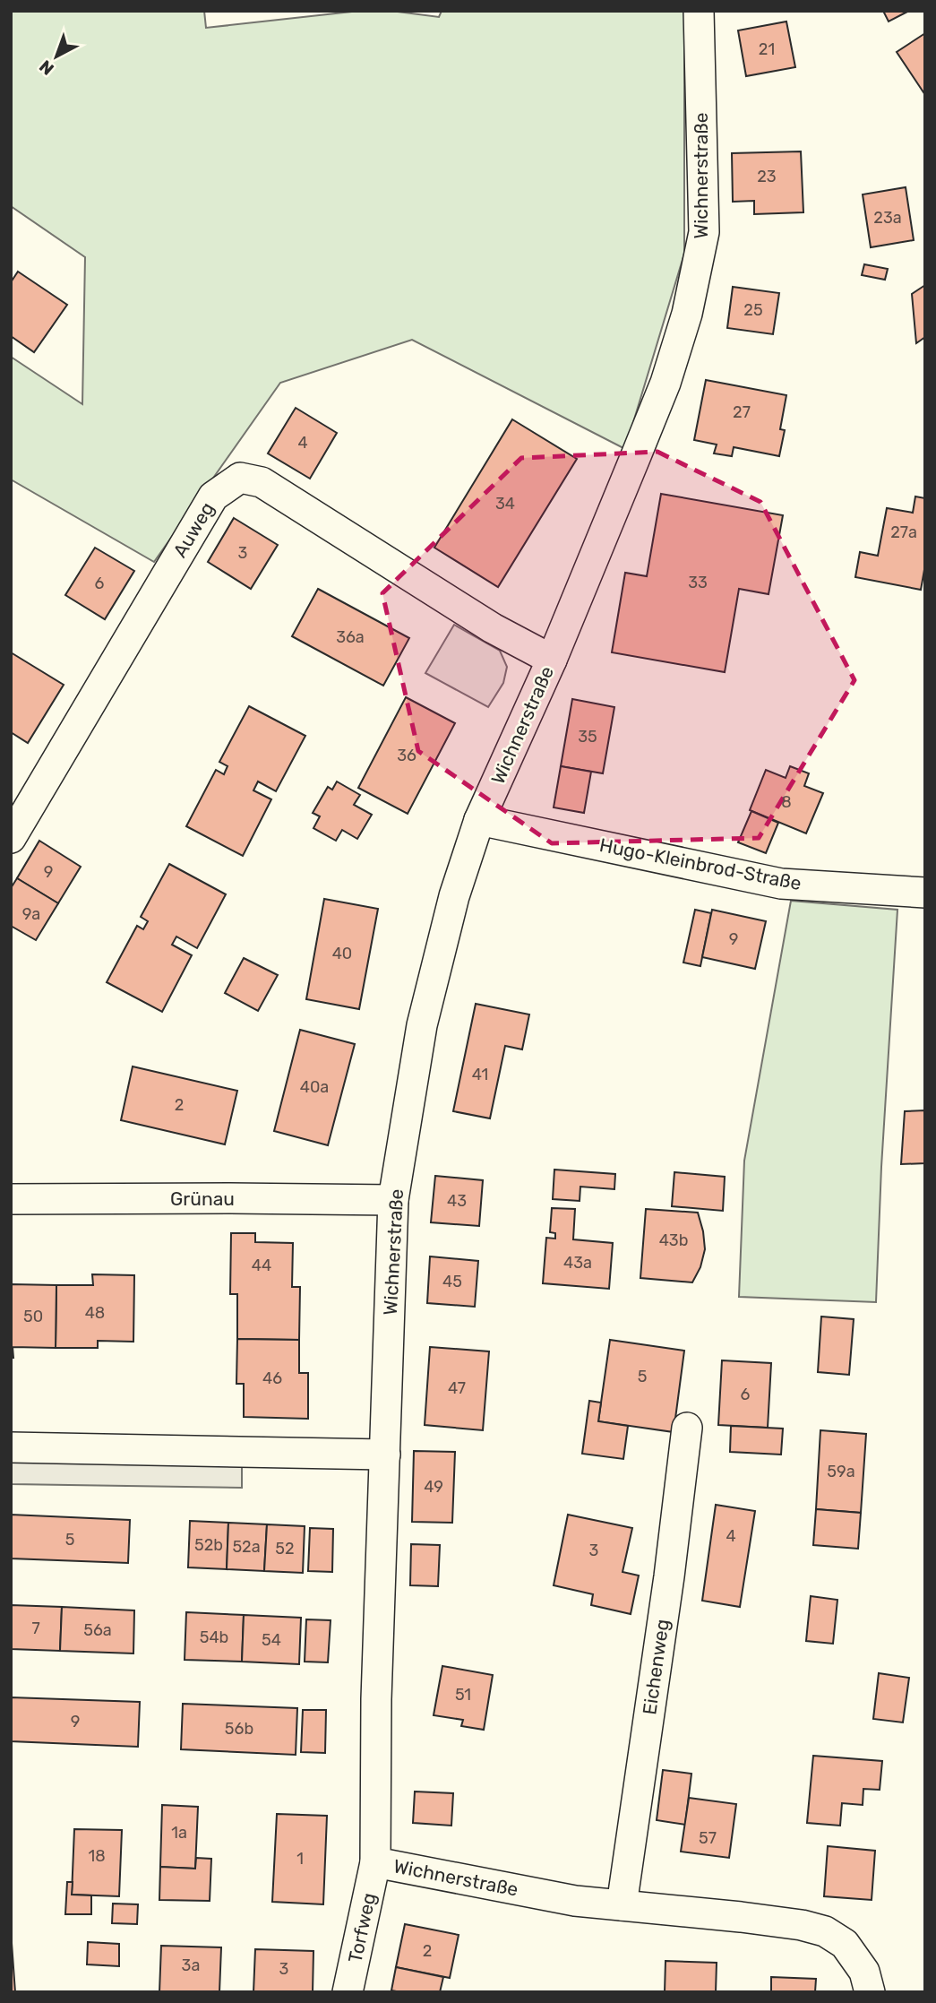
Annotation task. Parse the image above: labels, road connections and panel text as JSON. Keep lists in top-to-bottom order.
{
  "streets": {
    "street": [
      "Wichnerstraße",
      "Auweg",
      "Hugo-Kleinbrod-Straße",
      "Grünau",
      "Eichenweg",
      "Torfweg"
    ]
  },
  "crossings": [
    ["Wichnerstraße", "Auweg"],
    ["Wichnerstraße", "Hugo-Kleinbrod-Straße"],
    ["Wichnerstraße", "Grünau"],
    ["Wichnerstraße", "Eichenweg"],
    ["Wichnerstraße", "Torfweg"]
  ],
  "house_numbers": [
    "21",
    "23",
    "23a",
    "25",
    "27",
    "4",
    "34",
    "27a",
    "3",
    "33",
    "6",
    "36a",
    "35",
    "36",
    "8",
    "9",
    "9a",
    "9",
    "40",
    "41",
    "40a",
    "2",
    "43",
    "43b",
    "43a",
    "44",
    "45",
    "48",
    "50",
    "5",
    "46",
    "47",
    "6",
    "59a",
    "49",
    "4",
    "5",
    "52b",
    "52a",
    "52",
    "3",
    "7",
    "56a",
    "54b",
    "54",
    "51",
    "9",
    "56b",
    "1a",
    "57",
    "18",
    "1",
    "2",
    "3a",
    "3"
  ],
  "north": "bottom left"
}
